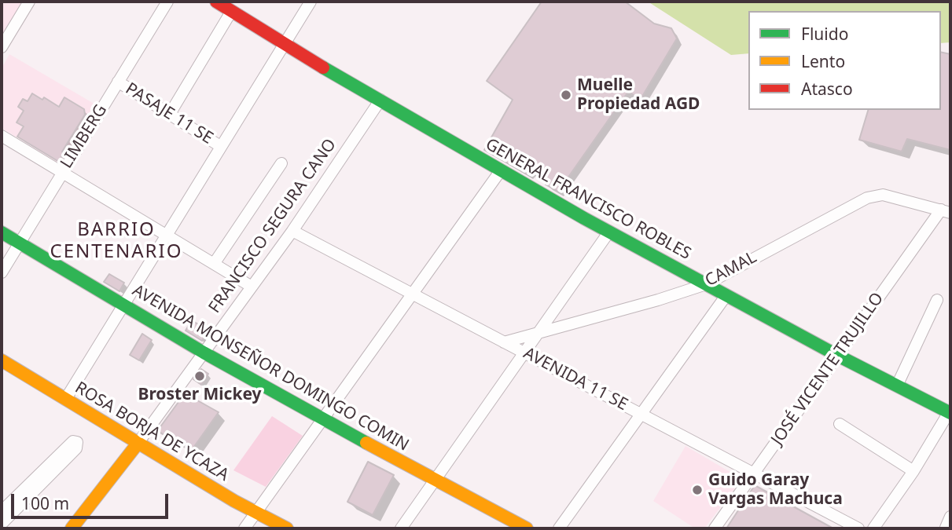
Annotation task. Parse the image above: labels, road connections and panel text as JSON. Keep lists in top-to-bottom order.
{
  "streets": {
    "street": [
      "PASAJE 11 SE",
      "LIMBERG",
      "GENERAL FRANCISCO ROBLES",
      "FRANCISCO SEGURA CANO",
      "CAMAL",
      "AVENIDA MONSEÑOR DOMINGO COMIN",
      "JOSÉ VICENTE TRUJILLO",
      "AVENIDA 11 SE",
      "ROSA BORJA DE YCAZA"
    ]
  },
  "crossings": [
    ["PASAJE 11 SE", "LIMBERG"],
    ["LIMBERG", "AVENIDA MONSEÑOR DOMINGO COMIN"],
    ["GENERAL FRANCISCO ROBLES", "FRANCISCO SEGURA CANO"],
    ["GENERAL FRANCISCO ROBLES", "CAMAL"],
    ["GENERAL FRANCISCO ROBLES", "JOSÉ VICENTE TRUJILLO"],
    ["FRANCISCO SEGURA CANO", "AVENIDA MONSEÑOR DOMINGO COMIN"],
    ["FRANCISCO SEGURA CANO", "AVENIDA 11 SE"],
    ["FRANCISCO SEGURA CANO", "ROSA BORJA DE YCAZA"],
    ["CAMAL", "JOSÉ VICENTE TRUJILLO"],
    ["CAMAL", "AVENIDA 11 SE"],
    ["JOSÉ VICENTE TRUJILLO", "AVENIDA 11 SE"]
  ],
  "districts": ["BARRIO CENTENARIO"],
  "places": ["Muelle Propiedad AGD", "Broster Mickey", "Guido Garay Vargas Machuca"],
  "legend": ["Fluido", "Lento", "Atasco"],
  "scale_bar": "100 m"
}
